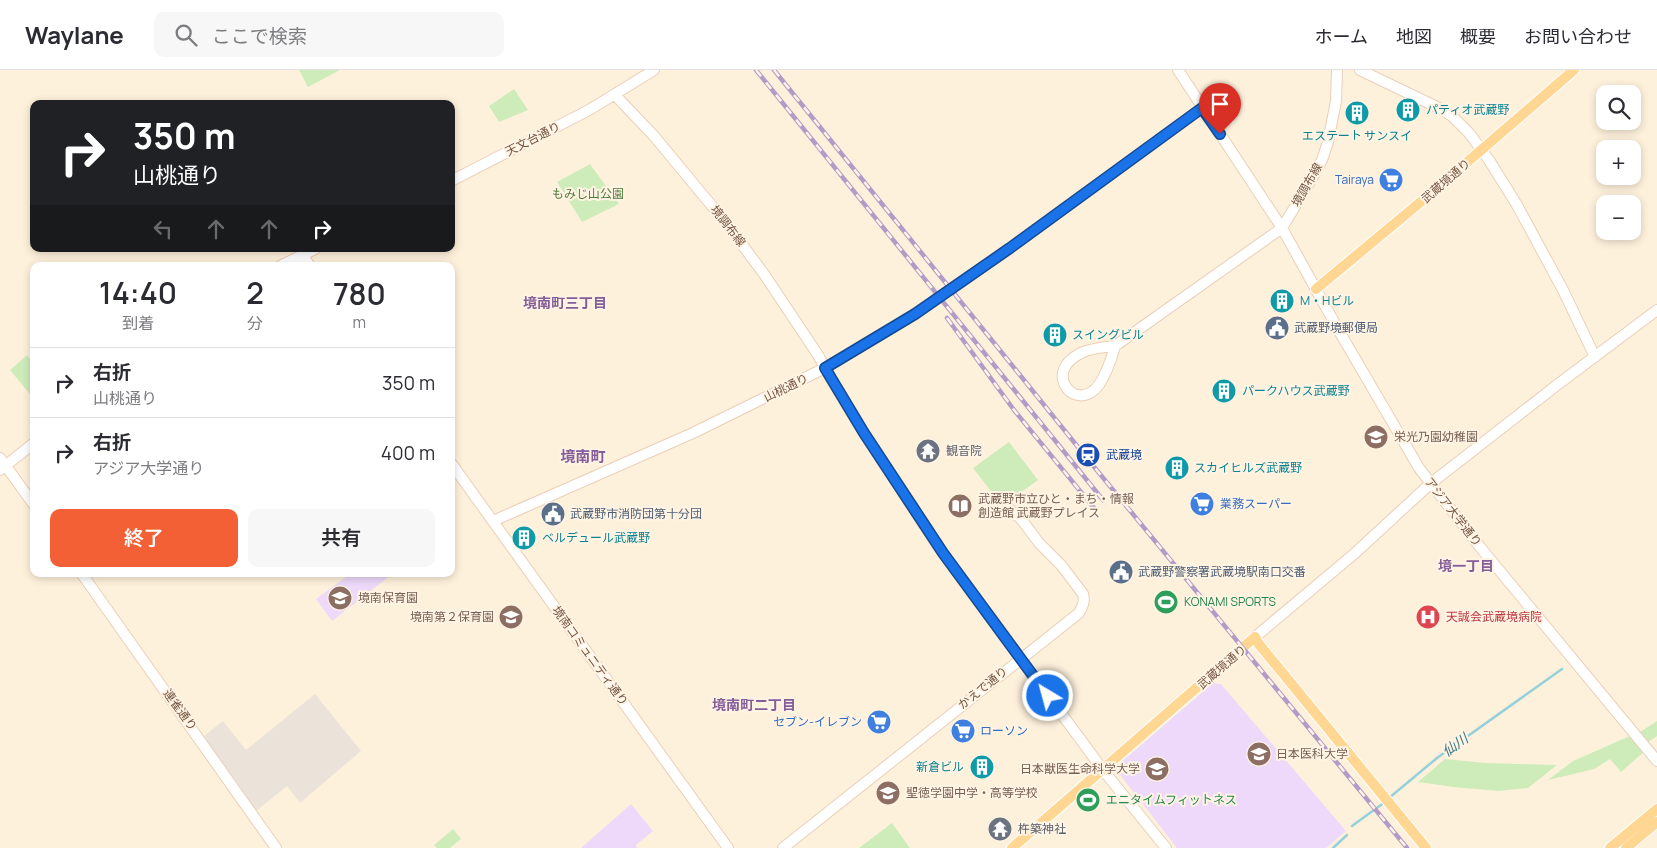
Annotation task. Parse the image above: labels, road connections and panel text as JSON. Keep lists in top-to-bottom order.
{
  "streets": {
    "main road": ["武蔵境通り"],
    "street": [
      "天文台通り",
      "境調布線",
      "山桃通り",
      "アジア大学通り",
      "境南コミュニティ通り",
      "かえで通り",
      "連雀通り"
    ]
  },
  "crossings": [
    ["天文台通り", "境調布線"],
    ["武蔵境通り", "境調布線"],
    ["武蔵境通り", "アジア大学通り"],
    ["境調布線", "山桃通り"],
    ["境調布線", "かえで通り"],
    ["山桃通り", "境南コミュニティ通り"]
  ],
  "districts": [
    "境南町三丁目",
    "境南町",
    "境一丁目",
    "境南町二丁目"
  ],
  "water": ["仙川"],
  "parks": ["もみじ山公園"],
  "places": {
    "building": [
      "パティオ武蔵野",
      "エステート サンスイ",
      "M・Hビル",
      "スイングビル",
      "パークハウス武蔵野",
      "スカイヒルズ武蔵野",
      "ベルデュール武蔵野",
      "新倉ビル"
    ],
    "supermarket": [
      "Tairaya",
      "業務スーパー",
      "セブン-イレブン",
      "ローソン"
    ],
    "public building": ["武蔵野境郵便局", "武蔵野市消防団第十分団", "武蔵野警察署武蔵境駅南口交番"],
    "school or university": [
      "栄光乃園幼稚園",
      "境南保育園",
      "境南第２保育園",
      "日本医科大学",
      "日本獣医生命科学大学",
      "聖徳学園中学・高等学校"
    ],
    "temple": ["観音院", "杵築神社"],
    "station": ["武蔵境"],
    "library": ["武蔵野市立ひと・まち・情報 創造館 武蔵野プレイス"],
    "sports": ["KONAMI SPORTS", "エニタイムフィットネス"],
    "hospital": ["天誠会武蔵境病院"]
  },
  "page": {
    "header": "Waylane",
    "search": "ここで検索",
    "nav": [
      "ホーム",
      "地図",
      "概要",
      "お問い合わせ"
    ],
    "map_buttons": ["+", "−"],
    "turn": ["350 m", "山桃通り"],
    "eta": [
      "14:40",
      "到着",
      "2",
      "分",
      "780",
      "m"
    ],
    "list": [
      {
        "name": "右折",
        "note": "山桃通り",
        "value": "350 m"
      },
      {
        "name": "右折",
        "note": "アジア大学通り",
        "value": "400 m"
      }
    ],
    "buttons": ["終了", "共有"]
  }
}
